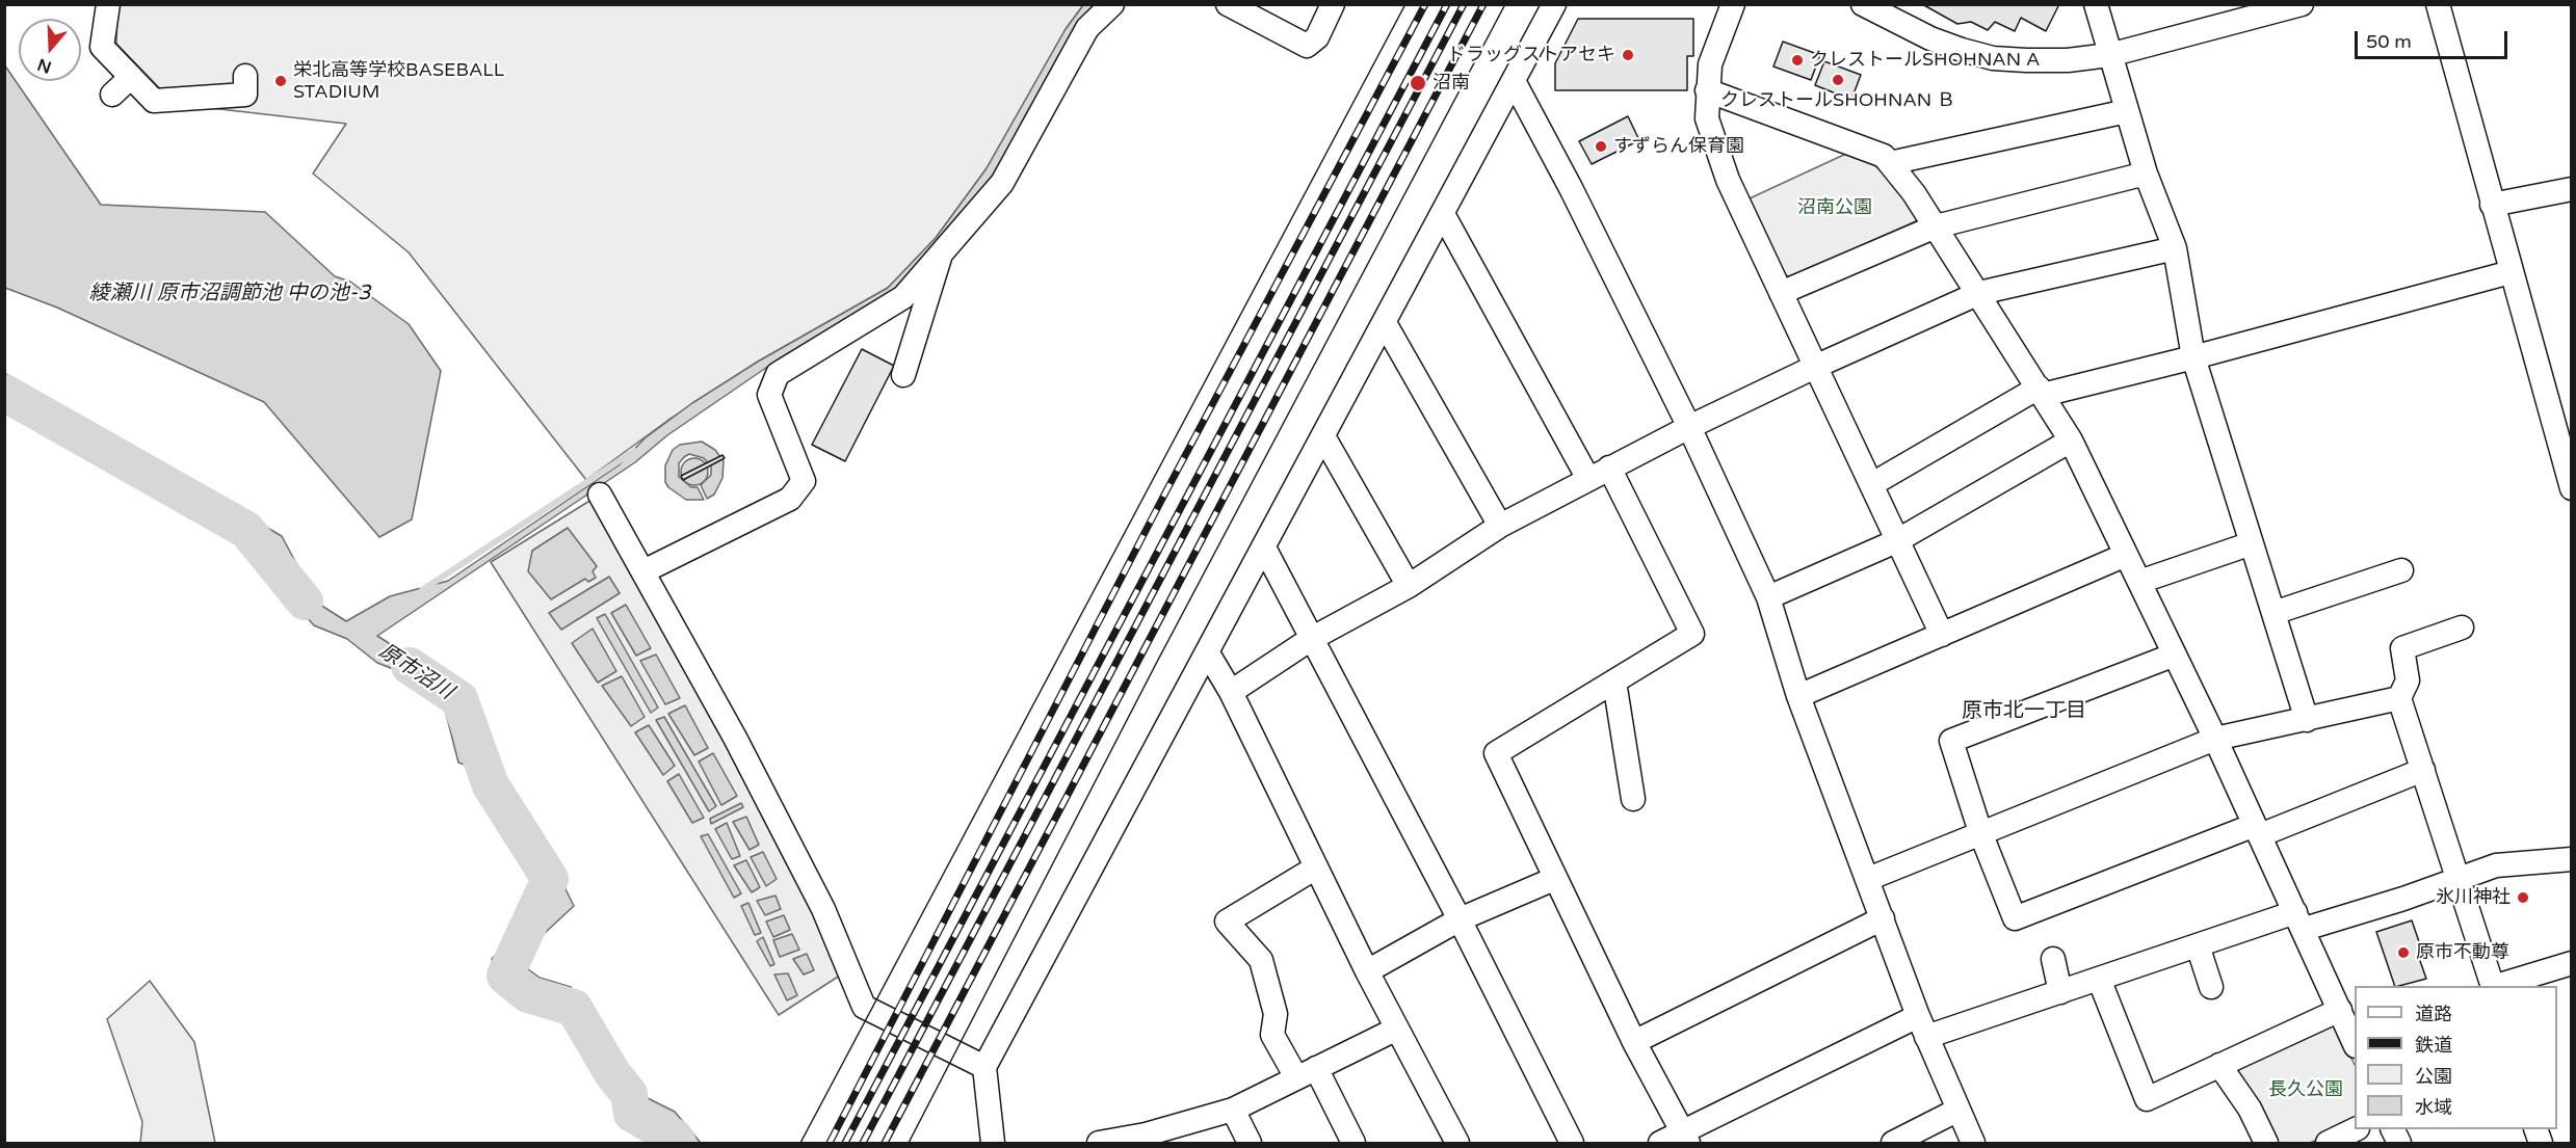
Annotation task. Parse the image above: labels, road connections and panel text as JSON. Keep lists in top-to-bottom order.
{
  "districts": ["原市北一丁目"],
  "water": ["綾瀬川 原市沼調節池 中の池-3", "原市沼川"],
  "parks": ["沼南公園", "長久公園"],
  "places": [
    "ドラッグストアセキ",
    "クレストールSHOHNAN A",
    "クレストールSHOHNAN Ｂ",
    "栄北高等学校BASEBALL STADIUM",
    "沼南",
    "すずらん保育園",
    "氷川神社",
    "原市不動尊"
  ],
  "legend": [
    "道路",
    "鉄道",
    "公園",
    "水域"
  ],
  "scale_bar": "50 m",
  "north": "bottom"
}
